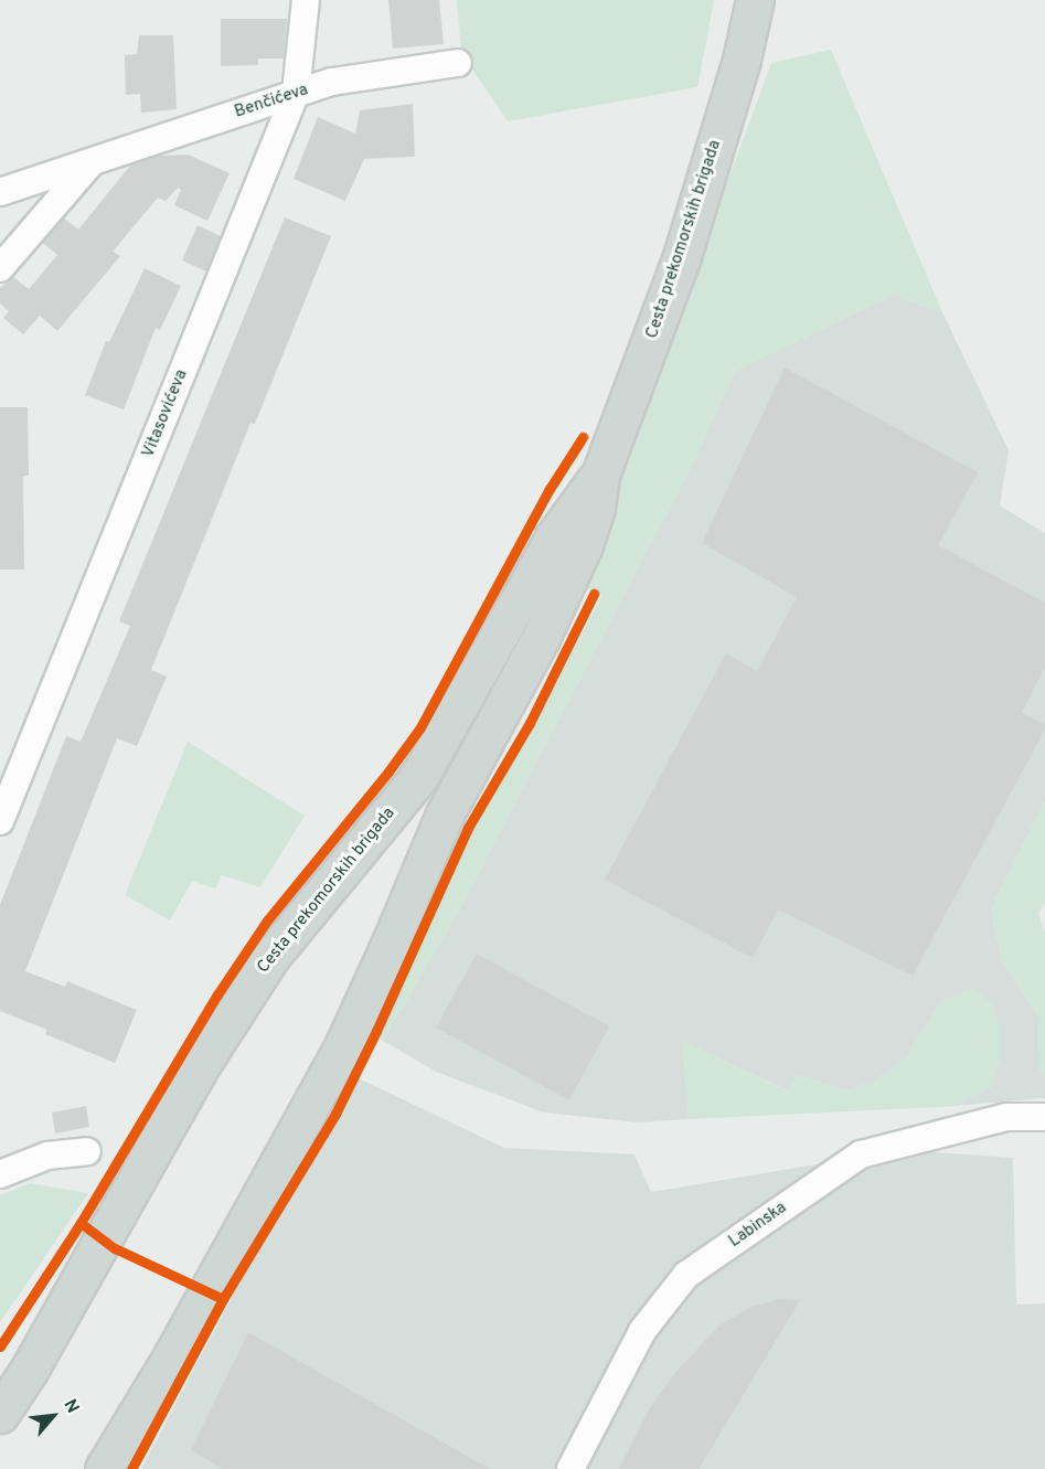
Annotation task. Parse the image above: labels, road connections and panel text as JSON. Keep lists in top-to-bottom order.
{
  "streets": {
    "main road": ["Cesta prekomorskih brigada"],
    "street": ["Benčićeva", "Vitasovićeva", "Labinska"]
  },
  "crossings": [
    ["Benčićeva", "Vitasovićeva"]
  ],
  "north": "top right"
}
